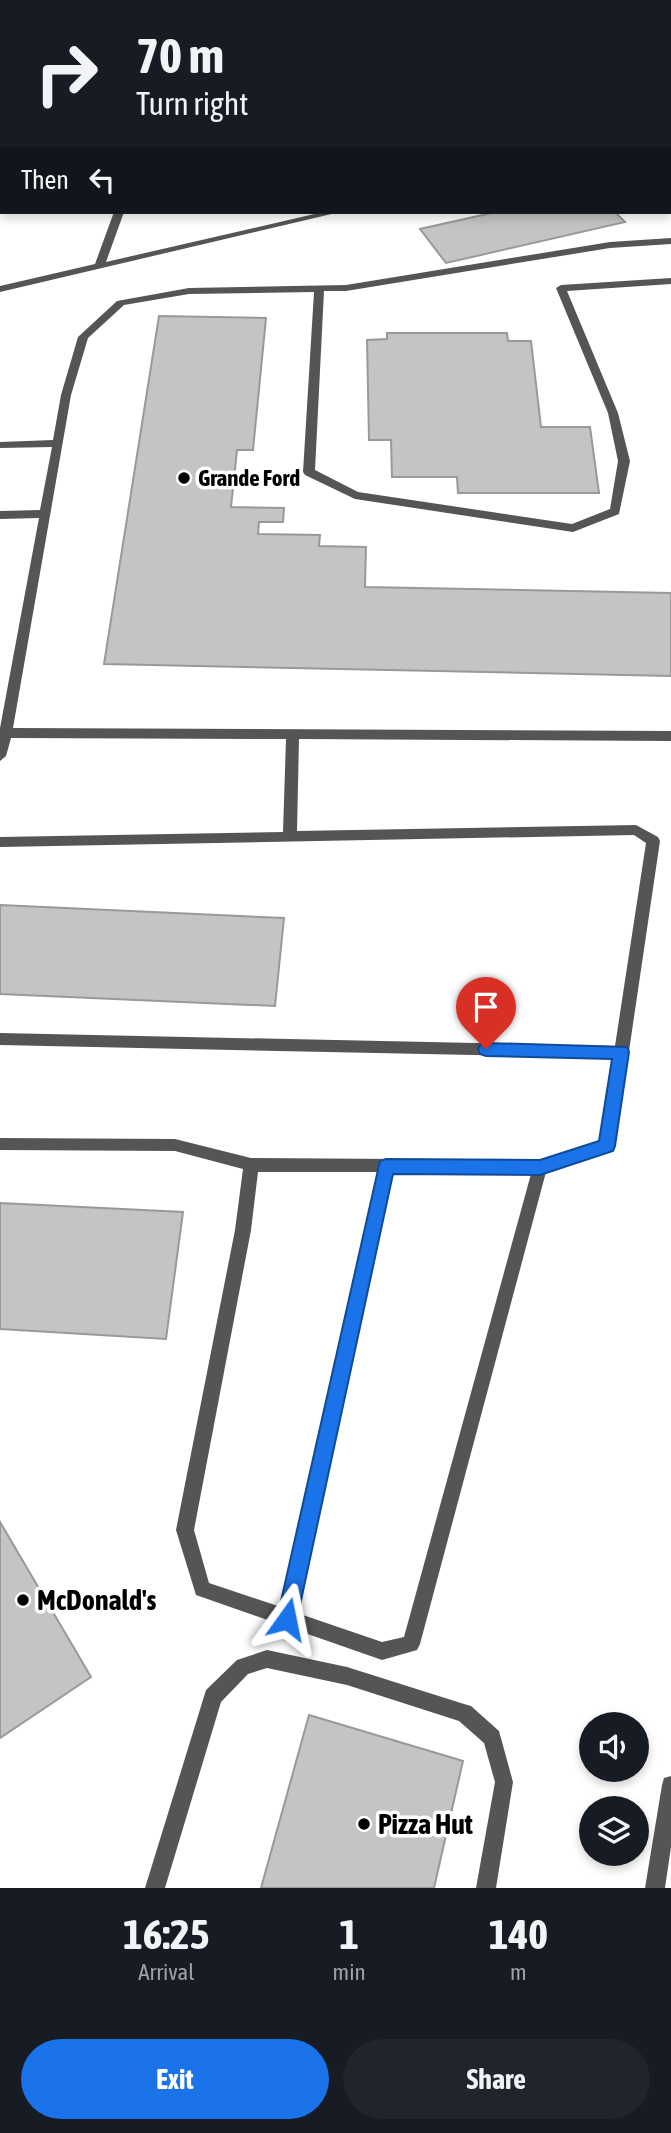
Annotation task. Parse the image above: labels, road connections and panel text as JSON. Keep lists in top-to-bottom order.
{
  "places": ["Grande Ford", "McDonald's", "Pizza Hut"],
  "page": {
    "turn": ["70 m", "Turn right"],
    "then": "Then",
    "eta": [
      "16:25",
      "Arrival",
      "1",
      "min",
      "140",
      "m"
    ],
    "buttons": ["Exit", "Share"]
  }
}
